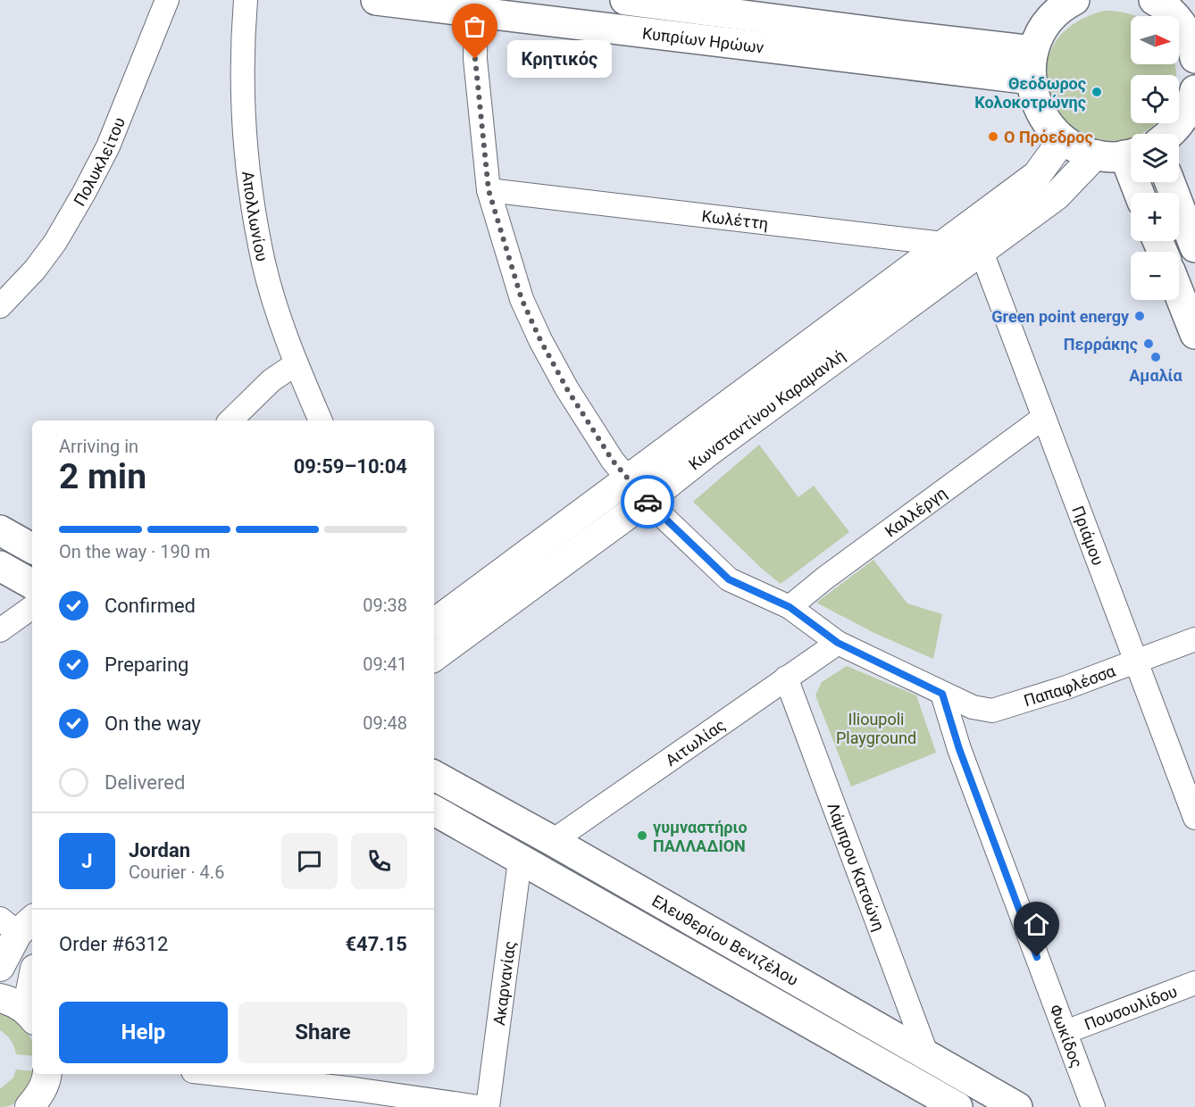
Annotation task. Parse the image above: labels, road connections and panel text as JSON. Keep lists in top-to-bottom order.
{
  "streets": {
    "main road": ["Κυπρίων Ηρώων", "Ελευθερίου Βενιζέλου"],
    "street": [
      "Πολυκλείτου",
      "Απολλωνίου",
      "Κωλέττη",
      "Κωνσταντίνου Καραμανλή",
      "Καλλέργη",
      "Πριάμου",
      "Παπαφλέσσα",
      "Αιτωλίας",
      "Λάμπρου Κατσώνη",
      "Ακαρνανίας",
      "Πουσουλίδου",
      "Φωκίδος"
    ]
  },
  "crossings": [
    ["Κυπρίων Ηρώων", "Παπαφλέσσα"],
    ["Κωλέττη", "Κωνσταντίνου Καραμανλή"],
    ["Κωλέττη", "Πριάμου"],
    ["Κωλέττη", "Παπαφλέσσα"],
    ["Κωνσταντίνου Καραμανλή", "Πριάμου"],
    ["Κωνσταντίνου Καραμανλή", "Παπαφλέσσα"],
    ["Καλλέργη", "Πριάμου"],
    ["Καλλέργη", "Παπαφλέσσα"],
    ["Πριάμου", "Παπαφλέσσα"],
    ["Παπαφλέσσα", "Αιτωλίας"],
    ["Παπαφλέσσα", "Φωκίδος"],
    ["Αιτωλίας", "Λάμπρου Κατσώνη"],
    ["Αιτωλίας", "Ελευθερίου Βενιζέλου"],
    ["Λάμπρου Κατσώνη", "Ελευθερίου Βενιζέλου"],
    ["Ελευθερίου Βενιζέλου", "Ακαρνανίας"],
    ["Πουσουλίδου", "Φωκίδος"]
  ],
  "parks": ["Ilioupoli Playground"],
  "places": [
    "Κρητικός",
    "Θεόδωρος Κολοκοτρώνης",
    "Ο Πρόεδρος",
    "Green point energy",
    "Περράκης",
    "Αμαλία",
    "γυμναστήριο ΠΑΛΛΑΔΙΟΝ"
  ],
  "north": "right",
  "page": {
    "map_buttons": ["+", "−"],
    "bubble": "Κρητικός",
    "heading": ["2 min", "Arriving in", "09:59–10:04"],
    "panel": [
      "Jordan",
      "Courier · 4.6",
      "Order #6312",
      "€47.15"
    ],
    "bar": "On the way · 190 m",
    "list": [
      ["Confirmed", "09:38"],
      ["Preparing", "09:41"],
      ["On the way", "09:48"],
      "Delivered"
    ],
    "round": "J",
    "buttons": ["Help", "Share"]
  }
}
